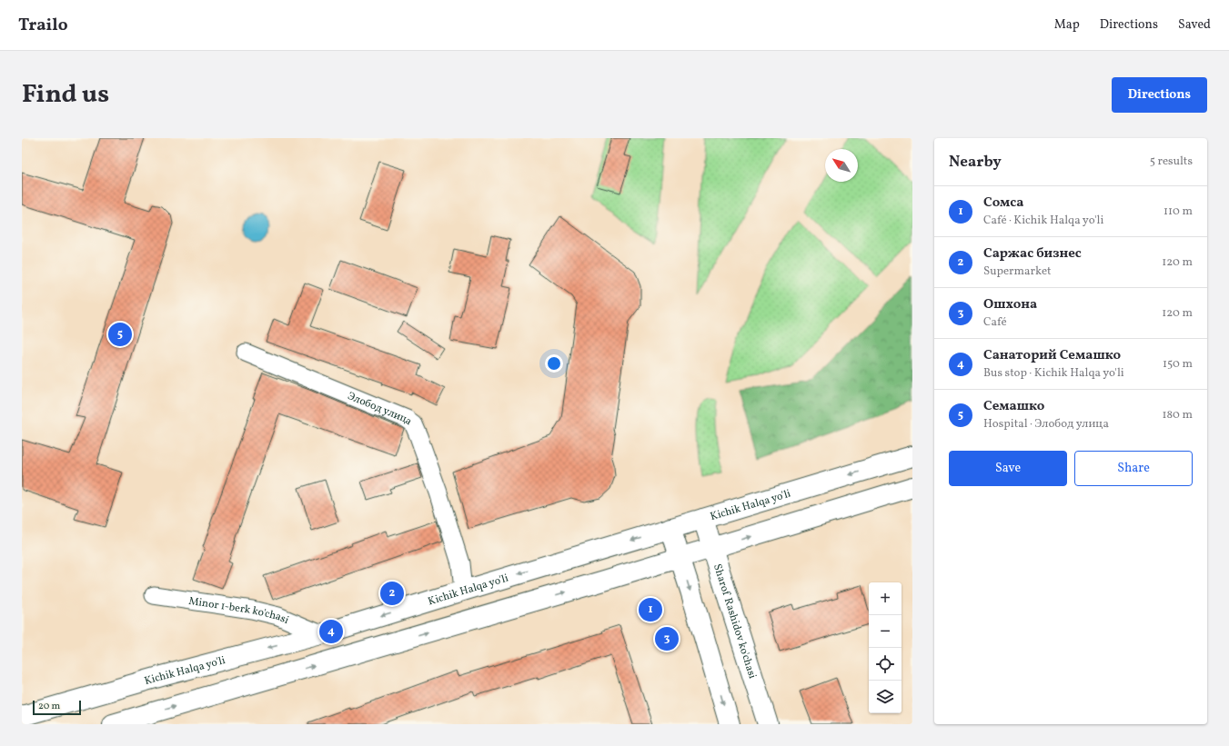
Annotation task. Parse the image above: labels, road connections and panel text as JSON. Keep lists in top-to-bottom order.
{
  "streets": {
    "main road": ["Kichik Halqa yo'li", "Sharof Rashidov ko'chasi"],
    "street": ["Элобод улица", "Minor 1-berk ko'chasi"]
  },
  "crossings": [
    ["Элобод улица", "Kichik Halqa yo'li"],
    ["Kichik Halqa yo'li", "Minor 1-berk ko'chasi"],
    ["Kichik Halqa yo'li", "Sharof Rashidov ko'chasi"]
  ],
  "scale_bar": "20 m",
  "north": "top left",
  "page": {
    "header": "Trailo",
    "nav": ["Map", "Directions", "Saved"],
    "title": "Find us",
    "buttons": [
      "Directions",
      ["Save", "Share"]
    ],
    "heading": ["Nearby", "5 results"],
    "list": [
      {
        "mark": "1",
        "name": "Сомса",
        "note": "Café · Kichik Halqa yo'li",
        "value": "110 m"
      },
      {
        "mark": "2",
        "name": "Саржас бизнес",
        "note": "Supermarket",
        "value": "120 m"
      },
      {
        "mark": "3",
        "name": "Ошхона",
        "note": "Café",
        "value": "120 m"
      },
      {
        "mark": "4",
        "name": "Санаторий Семашко",
        "note": "Bus stop · Kichik Halqa yo'li",
        "value": "150 m"
      },
      {
        "mark": "5",
        "name": "Семашко",
        "note": "Hospital · Элобод улица",
        "value": "180 m"
      }
    ],
    "pins": [
      "5",
      "2",
      "1",
      "4",
      "3"
    ],
    "map_buttons": ["+", "−"],
    "scale": "20 m"
  }
}
